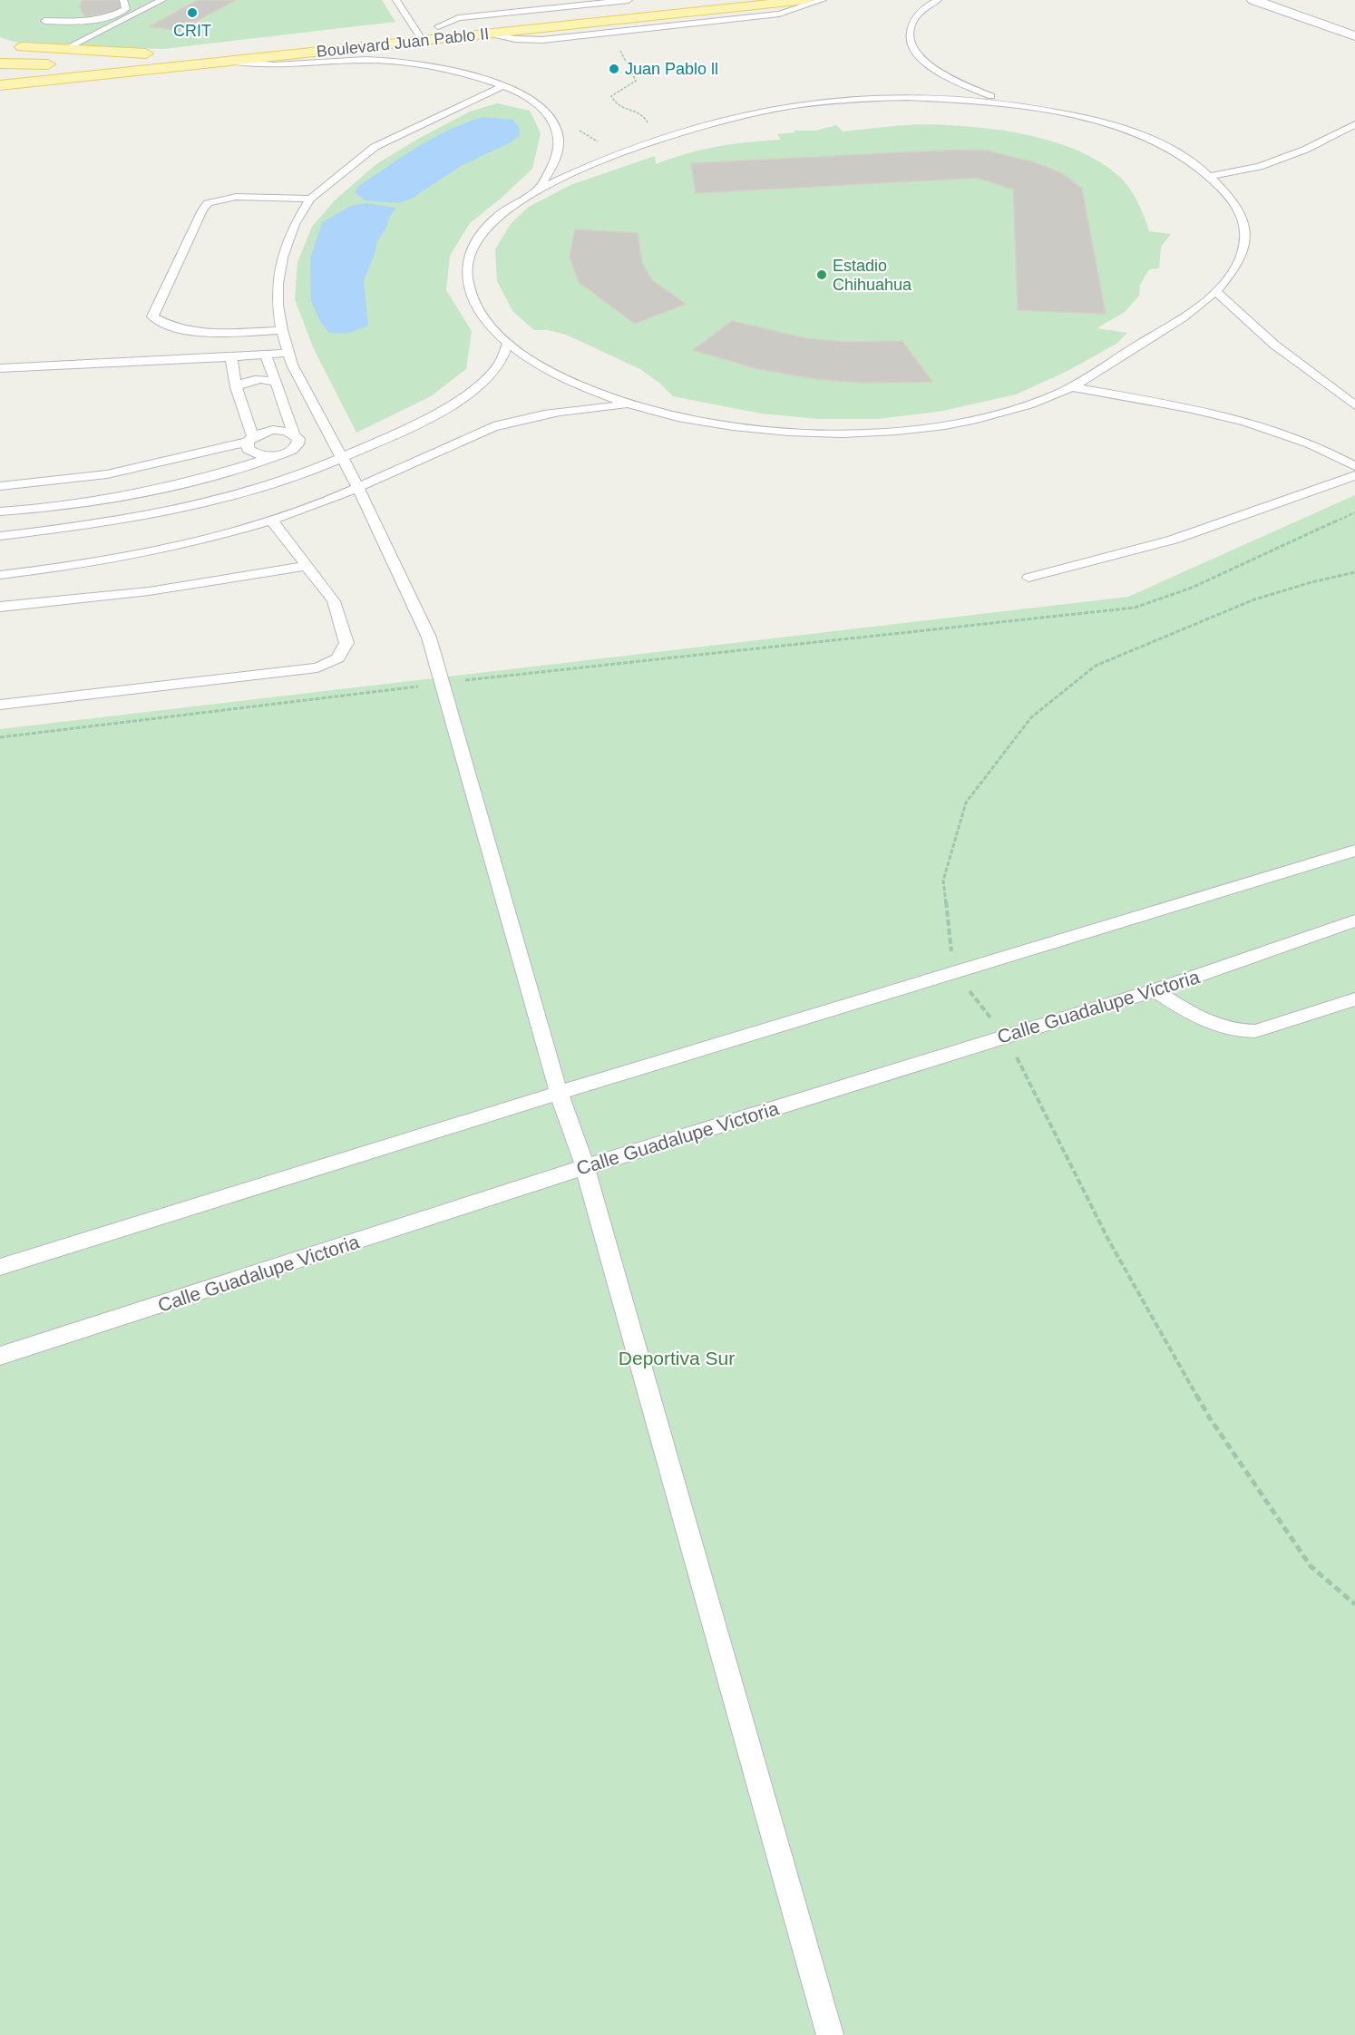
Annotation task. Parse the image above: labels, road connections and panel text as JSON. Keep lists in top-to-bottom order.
{
  "streets": {
    "main road": ["Boulevard Juan Pablo II"],
    "lane": ["Calle Guadalupe Victoria"]
  },
  "parks": ["Deportiva Sur"],
  "places": ["CRIT", "Juan Pablo ll", "Estadio Chihuahua"]
}
